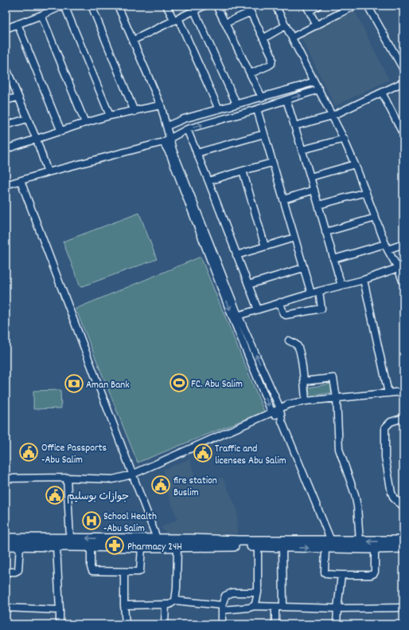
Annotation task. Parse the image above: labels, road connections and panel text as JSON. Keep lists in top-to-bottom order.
{
  "places": {
    "sports": ["FC. Abu Salim"],
    "bank": ["Aman Bank"],
    "public building": [
      "Office Passports -Abu Salim",
      "Traffic and licenses Abu Salim",
      "fire station Buslim",
      "جوازات بوسليم"
    ],
    "hospital": ["School Health -Abu Salim"],
    "pharmacy": ["Pharmacy 24H"]
  }
}
